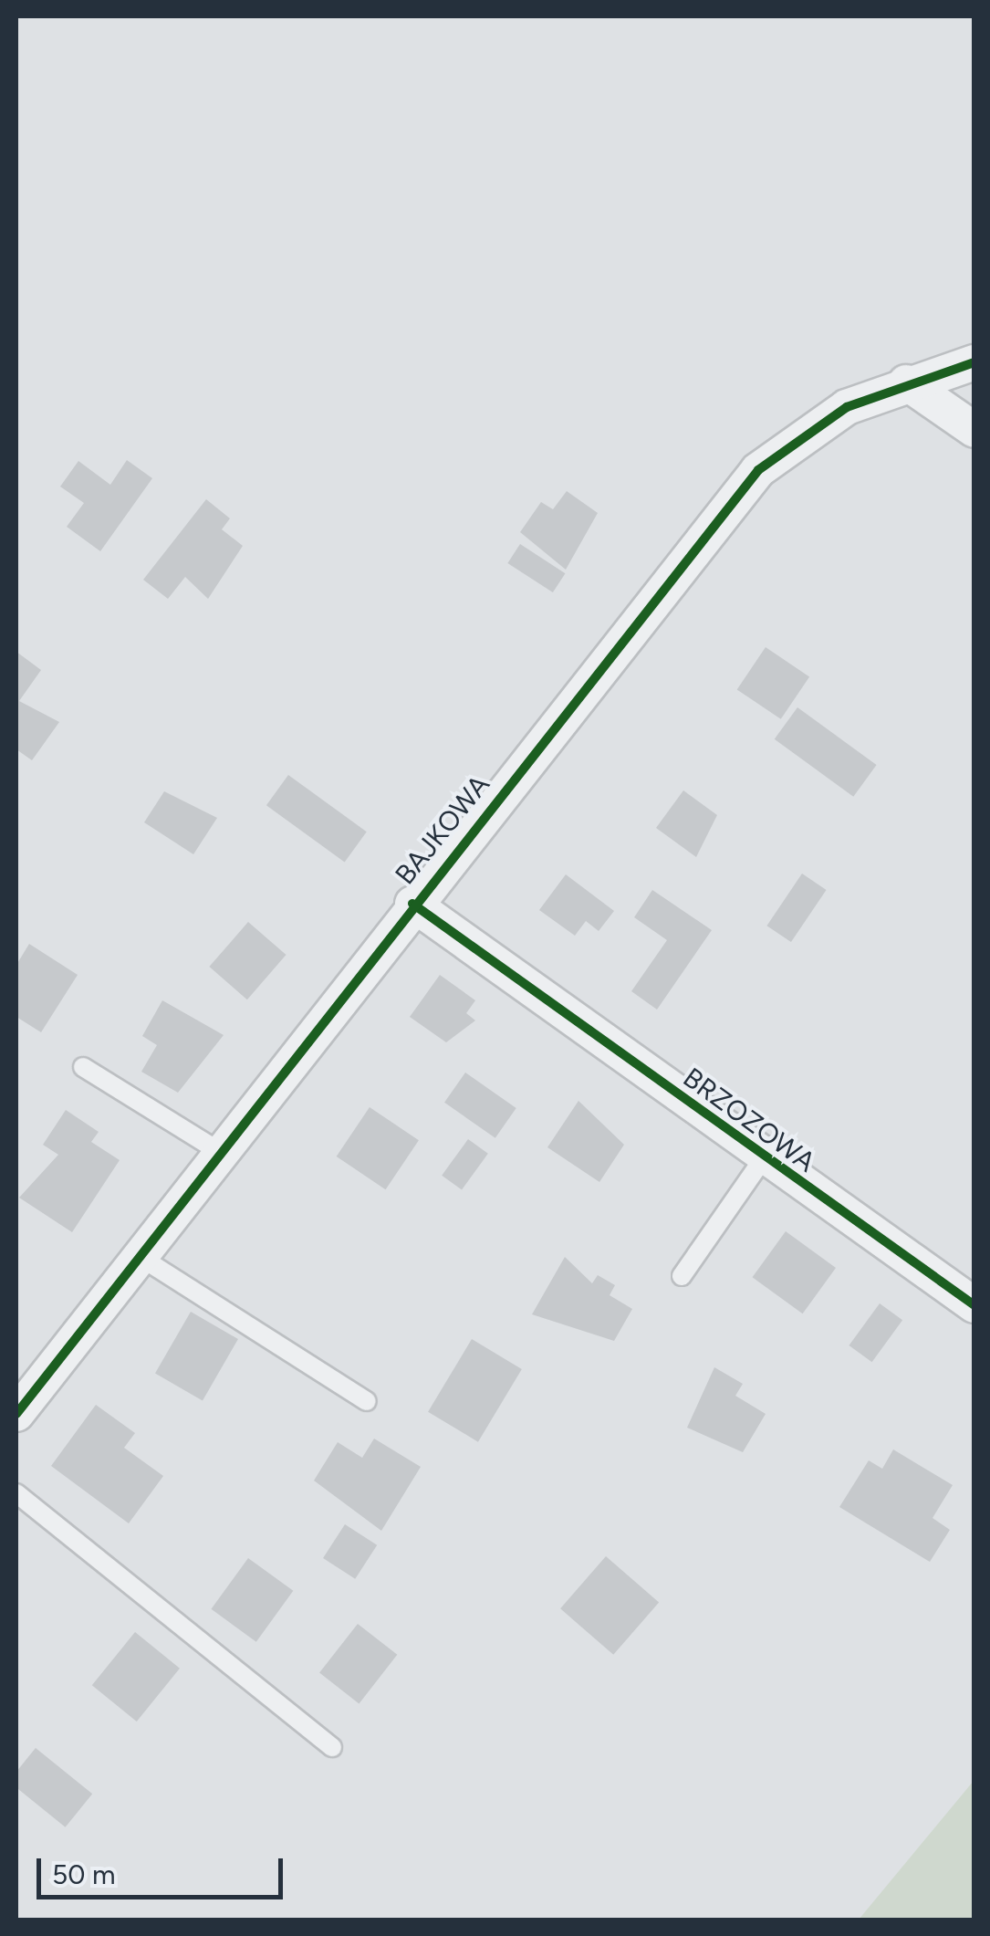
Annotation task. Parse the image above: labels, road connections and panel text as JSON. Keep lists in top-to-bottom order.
{
  "streets": {
    "street": ["BAJKOWA", "BRZOZOWA"]
  },
  "crossings": [
    ["BAJKOWA", "BRZOZOWA"]
  ],
  "scale_bar": "50 m"
}
